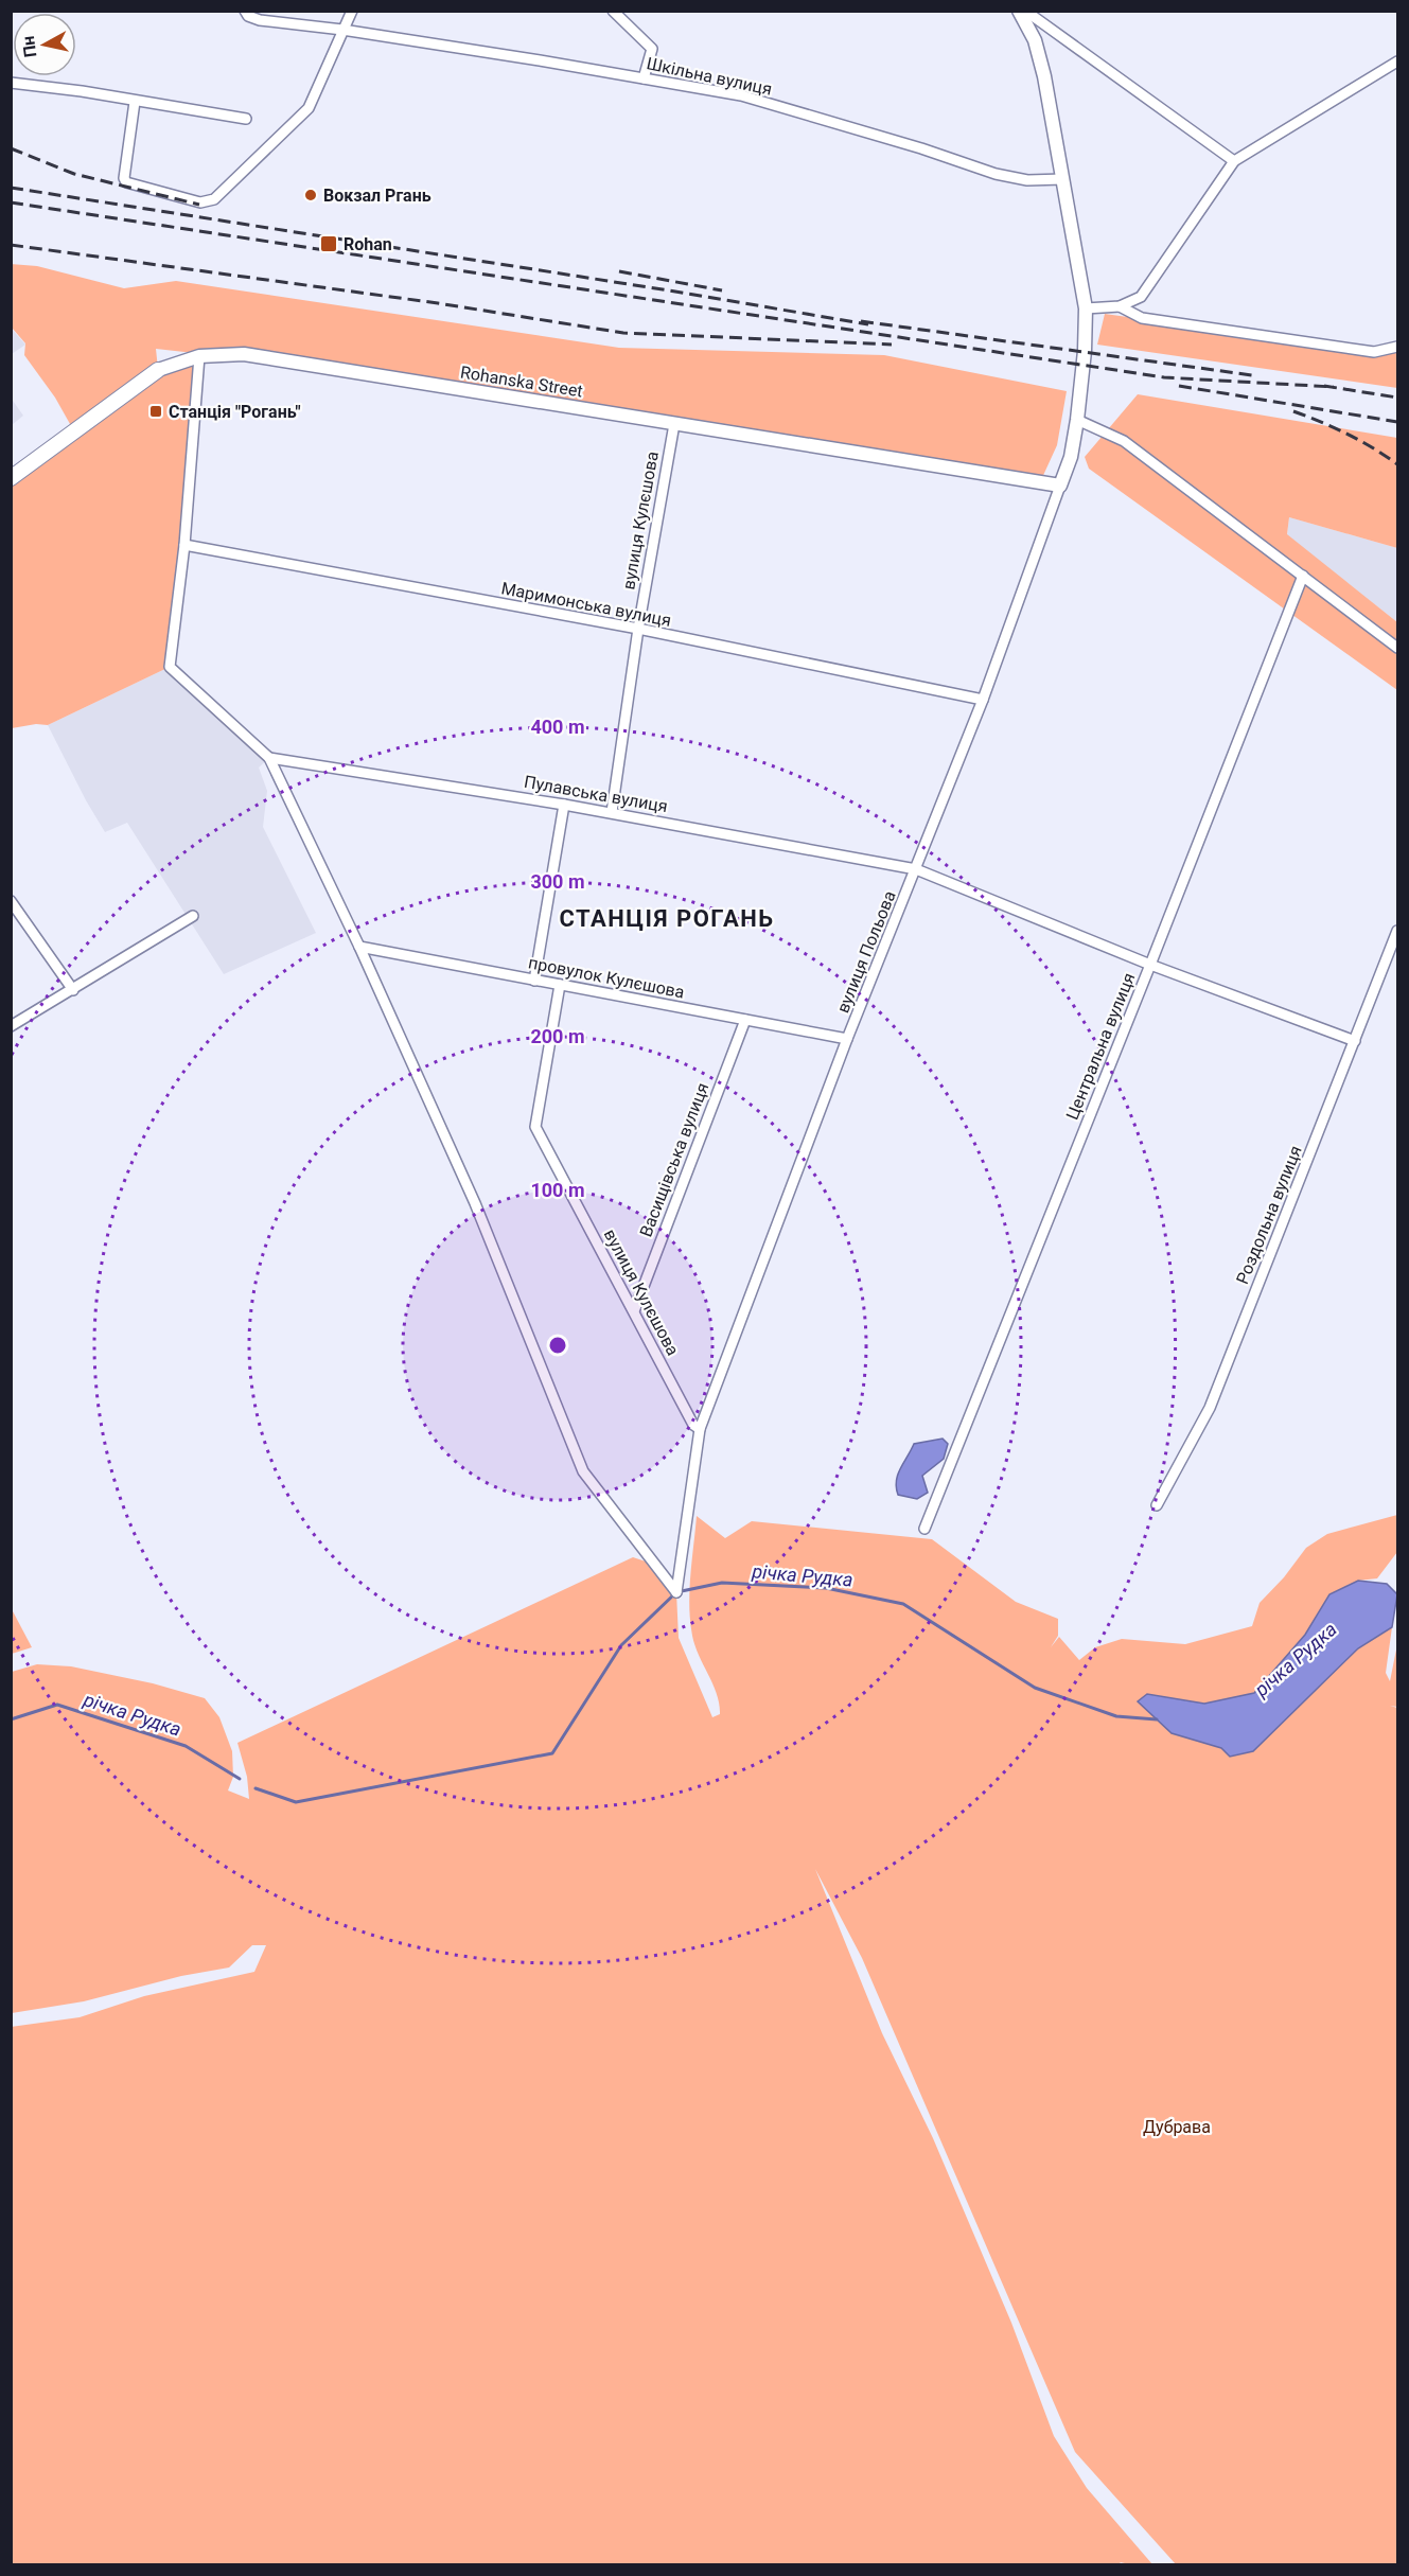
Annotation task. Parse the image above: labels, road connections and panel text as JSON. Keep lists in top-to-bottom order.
{
  "streets": {
    "main road": ["Rohanska Street"],
    "street": [
      "Шкільна вулиця",
      "вулиця Кулєшова",
      "Маримонська вулиця",
      "Пулавська вулиця",
      "вулиця Польова",
      "провулок Кулєшова",
      "Центральна вулиця",
      "Васищівська вулиця",
      "Роздольна вулиця"
    ]
  },
  "crossings": [
    ["Rohanska Street", "вулиця Кулєшова"],
    ["Rohanska Street", "вулиця Польова"],
    ["вулиця Кулєшова", "Маримонська вулиця"],
    ["вулиця Кулєшова", "Пулавська вулиця"],
    ["вулиця Кулєшова", "вулиця Польова"],
    ["вулиця Кулєшова", "провулок Кулєшова"],
    ["вулиця Кулєшова", "Васищівська вулиця"],
    ["Маримонська вулиця", "вулиця Польова"],
    ["Пулавська вулиця", "вулиця Польова"],
    ["Пулавська вулиця", "Центральна вулиця"],
    ["Пулавська вулиця", "Роздольна вулиця"],
    ["вулиця Польова", "провулок Кулєшова"],
    ["провулок Кулєшова", "Васищівська вулиця"]
  ],
  "districts": ["СТАНЦІЯ РОГАНЬ"],
  "water": ["річка Рудка"],
  "parks": ["Дубрава"],
  "places": {
    "other": ["Вокзал Ргань"],
    "transit": ["Rohan", "Станція \"Рогань\""]
  },
  "north": "left",
  "rings": [
    "400 m",
    "300 m",
    "200 m",
    "100 m"
  ]
}
